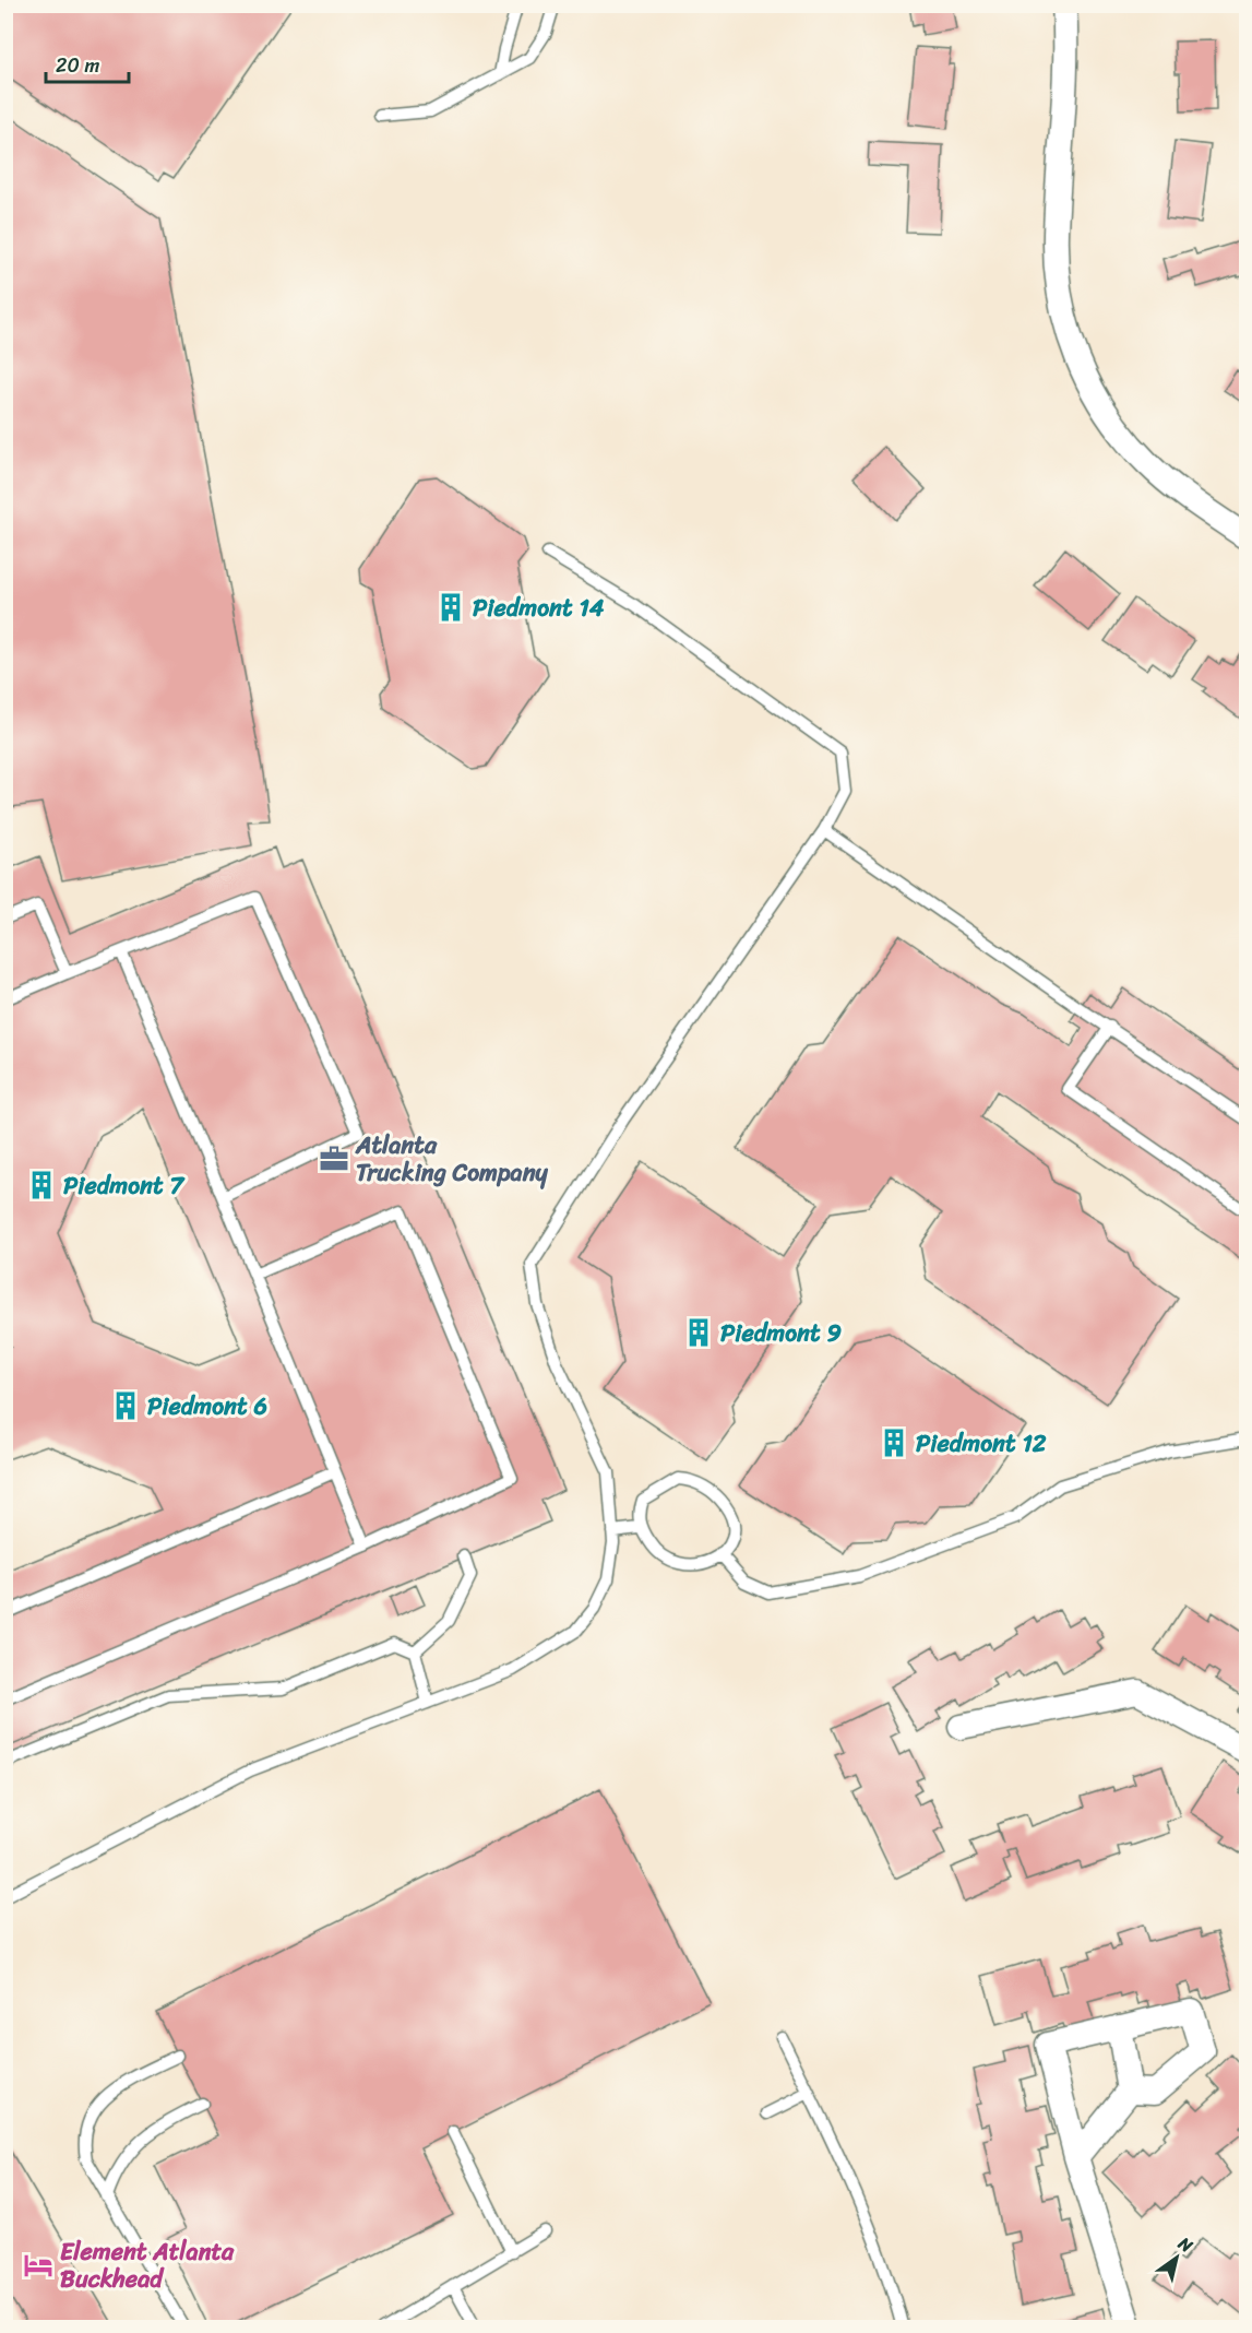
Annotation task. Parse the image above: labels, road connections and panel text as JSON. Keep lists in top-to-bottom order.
{
  "places": {
    "building": [
      "Piedmont 14",
      "Piedmont 7",
      "Piedmont 9",
      "Piedmont 6",
      "Piedmont 12"
    ],
    "office": ["Atlanta Trucking Company"],
    "hotel": ["Element Atlanta Buckhead"]
  },
  "scale_bar": "20 m",
  "north": "top right"
}
